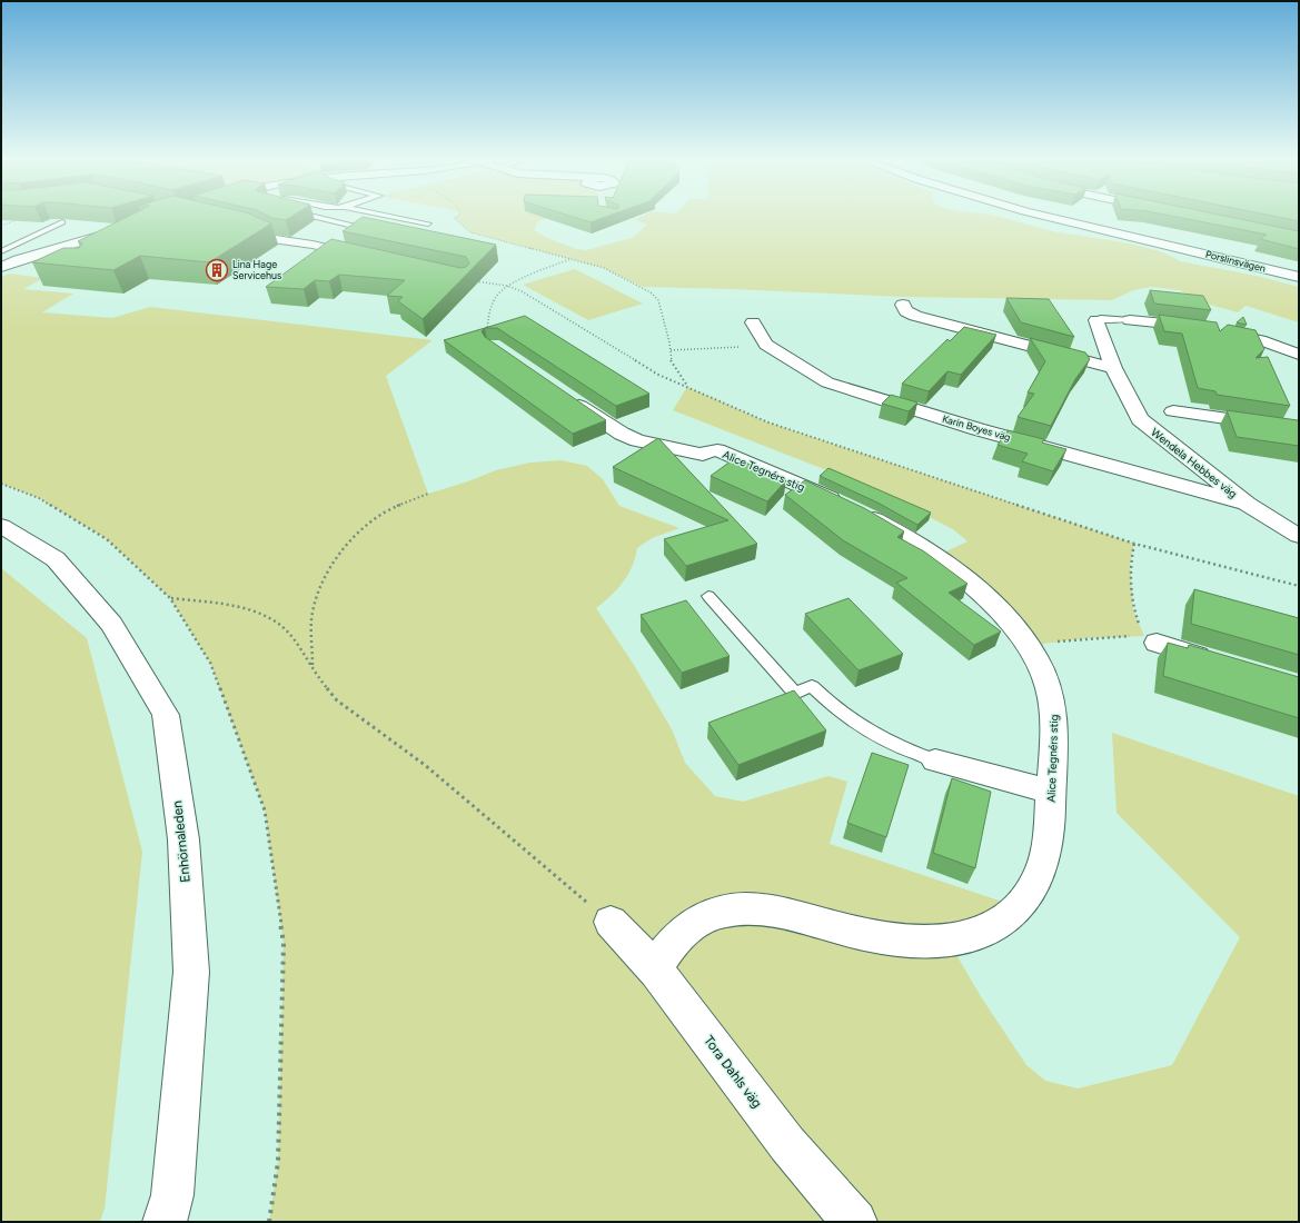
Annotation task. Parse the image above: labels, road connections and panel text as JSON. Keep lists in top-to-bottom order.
{
  "streets": {
    "street": [
      "Porslinsvägen",
      "Karin Boyes väg",
      "Wendela Hebbes väg",
      "Alice Tegnérs stig",
      "Enhörnaleden",
      "Tora Dahls väg"
    ]
  },
  "crossings": [
    ["Karin Boyes väg", "Wendela Hebbes väg"],
    ["Alice Tegnérs stig", "Tora Dahls väg"]
  ],
  "places": {
    "building": ["Lina Hage Servicehus"]
  }
}
